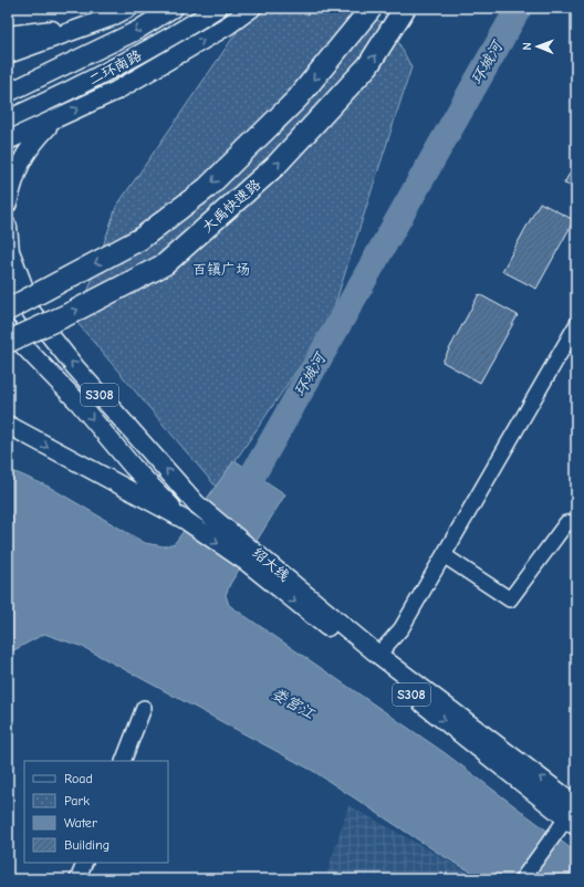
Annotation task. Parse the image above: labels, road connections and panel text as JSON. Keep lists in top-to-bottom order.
{
  "streets": {
    "highway": ["大禹快速路"],
    "main road": ["二环南路", "S308", "绍大线"]
  },
  "crossings": [
    ["S308", "绍大线"]
  ],
  "water": ["环城河", "娄宫江"],
  "parks": ["百镇广场"],
  "legend": [
    "Road",
    "Park",
    "Water",
    "Building"
  ],
  "north": "left"
}
